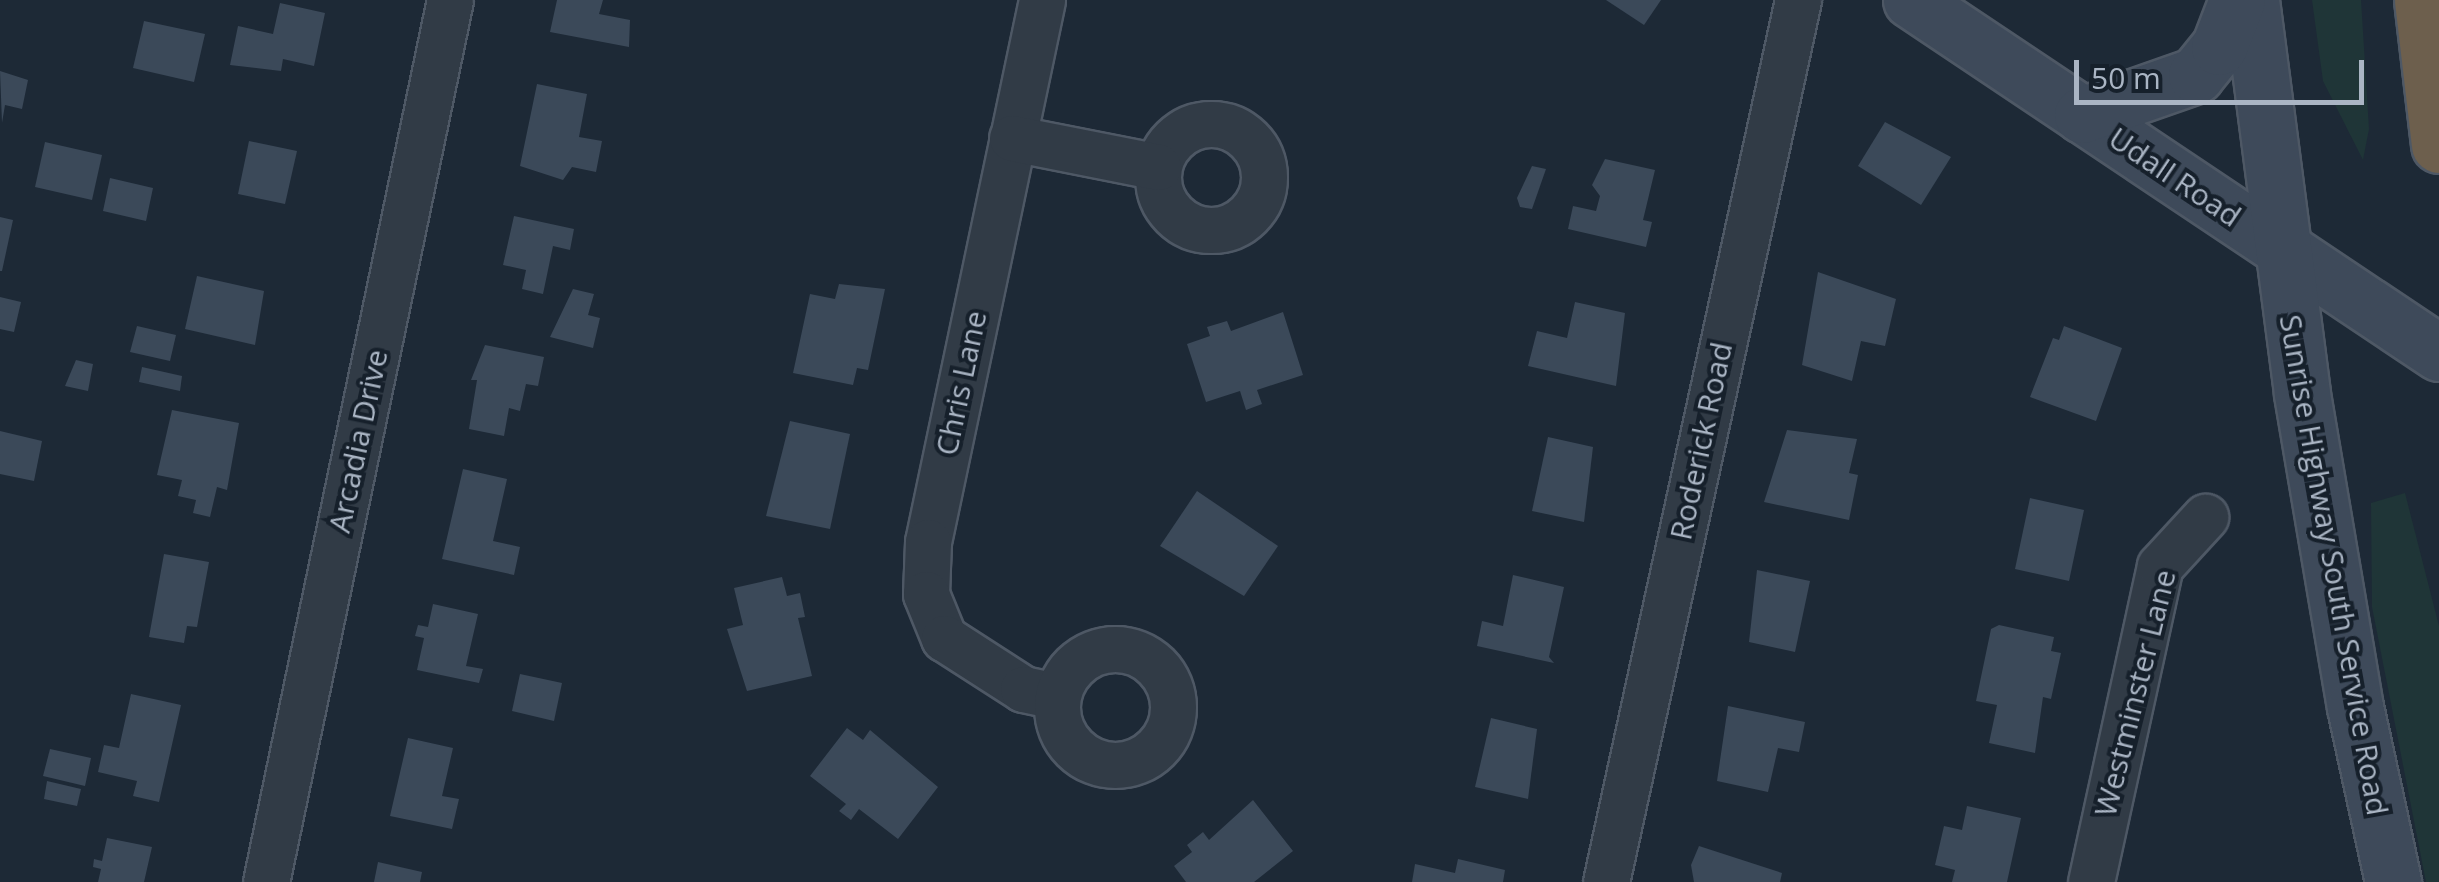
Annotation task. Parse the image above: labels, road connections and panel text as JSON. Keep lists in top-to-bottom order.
{
  "streets": {
    "main road": ["Udall Road", "Sunrise Highway South Service Road"],
    "street": [
      "Chris Lane",
      "Arcadia Drive",
      "Roderick Road",
      "Westminster Lane"
    ]
  },
  "crossings": [
    ["Udall Road", "Sunrise Highway South Service Road"]
  ],
  "scale_bar": "50 m"
}
